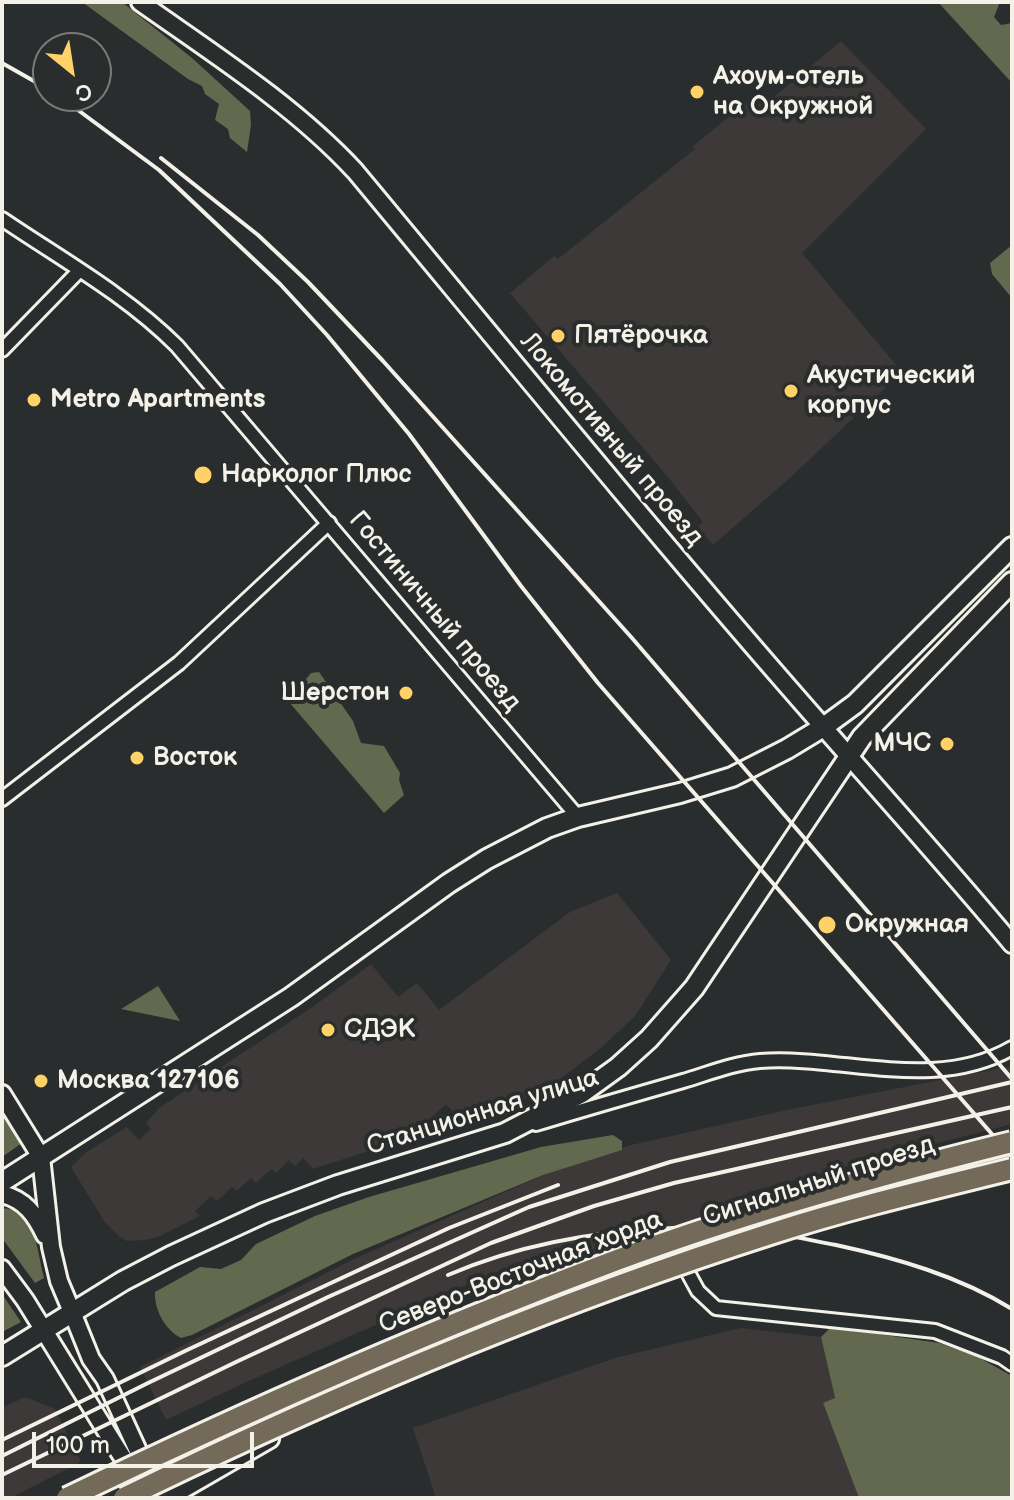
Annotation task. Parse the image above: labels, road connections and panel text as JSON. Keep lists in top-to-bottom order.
{
  "streets": {
    "main road": ["Станционная улица", "Северо-Восточная хорда"],
    "street": ["Локомотивный проезд", "Гостиничный проезд", "Сигнальный проезд"]
  },
  "crossings": [
    ["Сигнальный проезд", "Северо-Восточная хорда"]
  ],
  "places": [
    "Ахоум-отель на Окружной",
    "Пятёрочка",
    "Акустический корпус",
    "Metro Apartments",
    "Нарколог Плюс",
    "Шерстон",
    "МЧС",
    "Восток",
    "Окружная",
    "СДЭК",
    "Москва 127106"
  ],
  "scale_bar": "100 m",
  "north": "bottom right"
}
